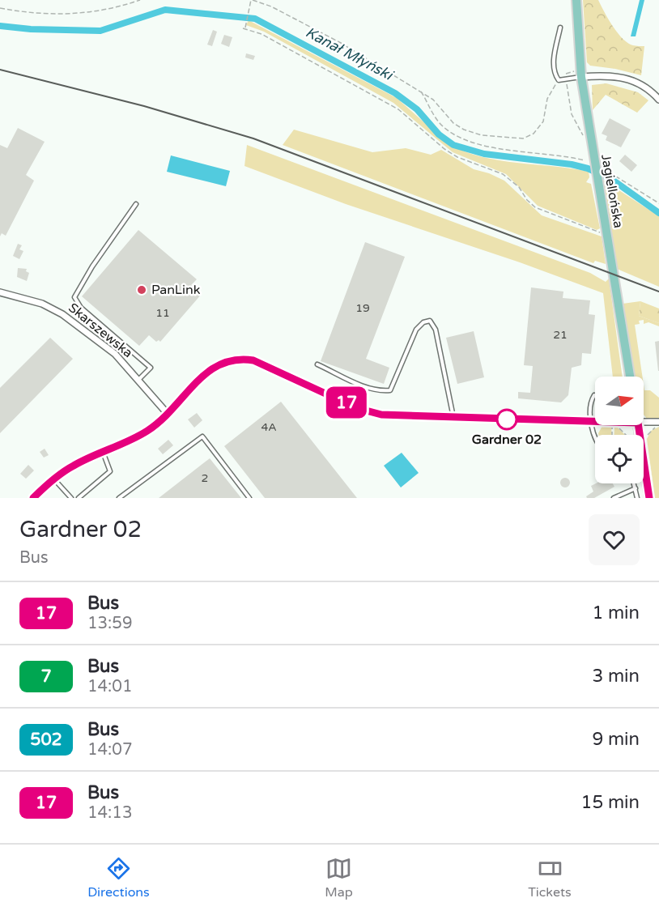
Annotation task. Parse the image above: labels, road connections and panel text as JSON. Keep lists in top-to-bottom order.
{
  "streets": {
    "main road": ["Jagiellońska"],
    "street": ["Skarszewska"]
  },
  "water": ["Kanał Młyński"],
  "places": ["PanLink", "Gardner 02"],
  "lines": ["bus line 17"],
  "house_numbers": [
    "19",
    "11",
    "21",
    "4A",
    "2"
  ],
  "north": "right",
  "page": {
    "on_map": "17",
    "heading": ["Gardner 02", "Bus"],
    "list": [
      {
        "mark": "17",
        "name": "Bus",
        "note": "13:59",
        "value": "1 min"
      },
      {
        "mark": "7",
        "name": "Bus",
        "note": "14:01",
        "value": "3 min"
      },
      {
        "mark": "502",
        "name": "Bus",
        "note": "14:07",
        "value": "9 min"
      },
      {
        "mark": "17",
        "name": "Bus",
        "note": "14:13",
        "value": "15 min"
      }
    ],
    "tabs": ["Directions", "Map", "Tickets"]
  }
}
